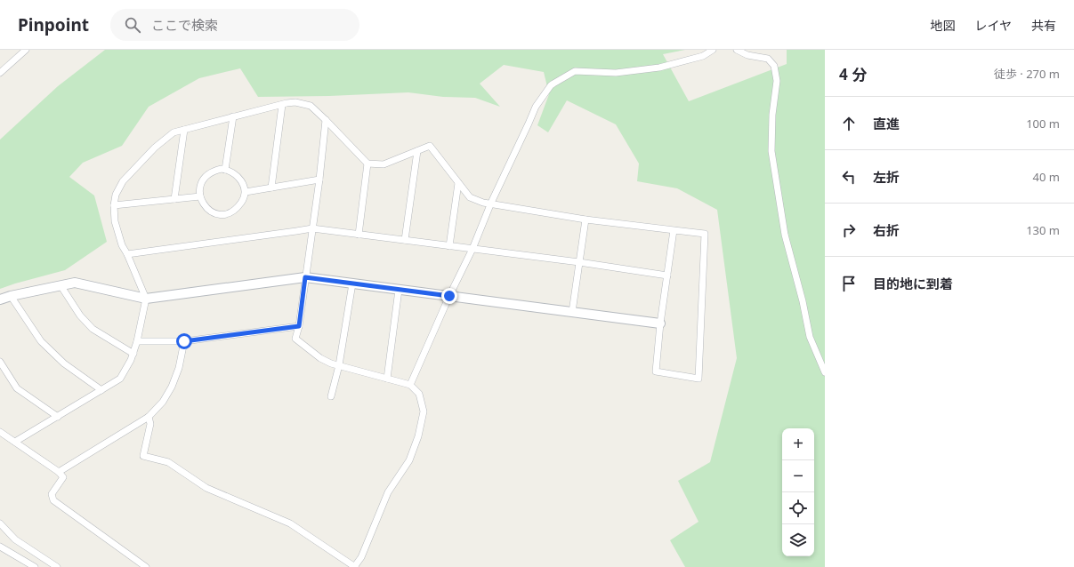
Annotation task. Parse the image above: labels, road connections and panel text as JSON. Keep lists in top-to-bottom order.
{
  "page": {
    "header": "Pinpoint",
    "search": "ここで検索",
    "nav": ["地図", "レイヤ", "共有"],
    "heading": ["4 分", "徒歩 · 270 m"],
    "list": [
      ["直進", "100 m"],
      ["左折", "40 m"],
      ["右折", "130 m"],
      "目的地に到着"
    ],
    "map_buttons": ["+", "−"]
  }
}
